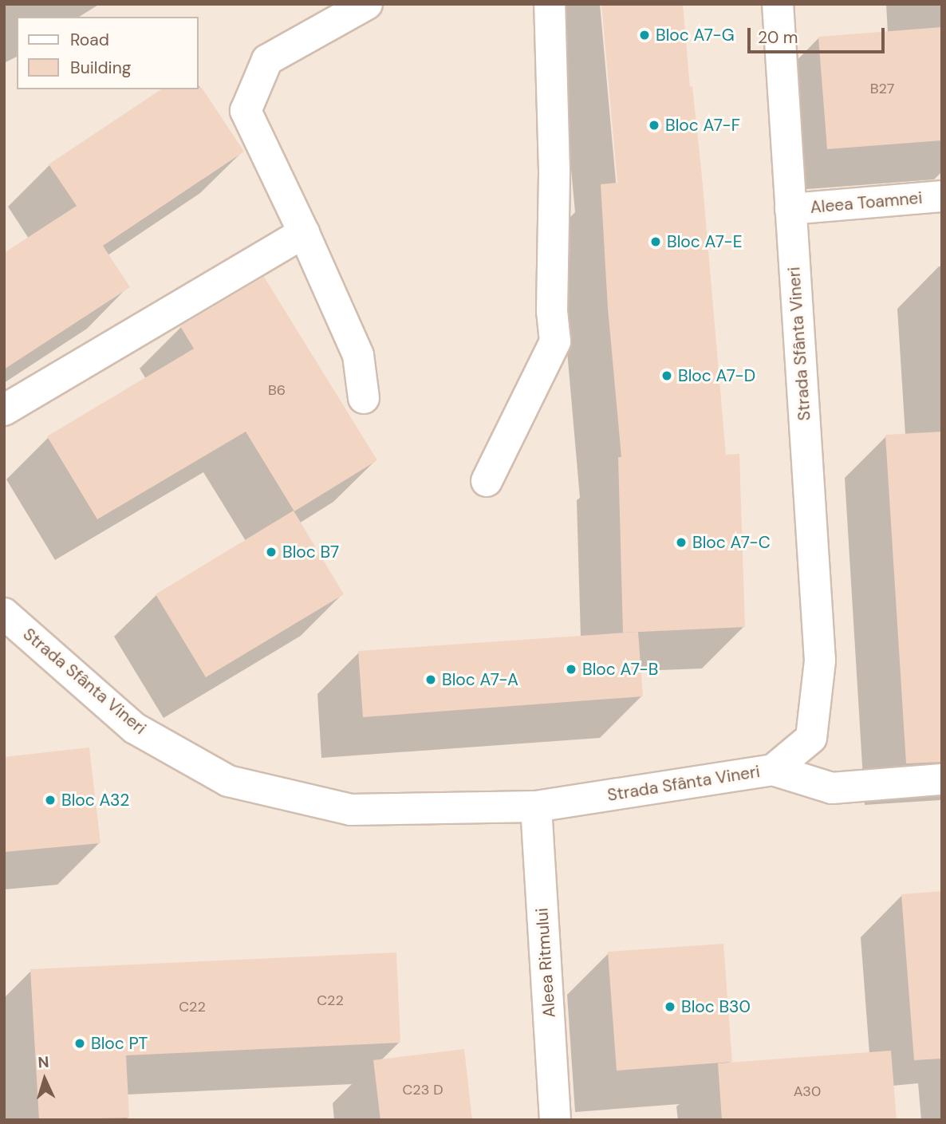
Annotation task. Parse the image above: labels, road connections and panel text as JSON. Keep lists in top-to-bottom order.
{
  "streets": {
    "street": ["Aleea Toamnei", "Strada Sfânta Vineri", "Aleea Ritmului"]
  },
  "crossings": [
    ["Aleea Toamnei", "Strada Sfânta Vineri"],
    ["Strada Sfânta Vineri", "Aleea Ritmului"]
  ],
  "places": [
    "Bloc A7-G",
    "Bloc A7-F",
    "Bloc A7-E",
    "Bloc A7-D",
    "Bloc A7-C",
    "Bloc B7",
    "Bloc A7-B",
    "Bloc A7-A",
    "Bloc A32",
    "Bloc B30",
    "Bloc PT"
  ],
  "house_numbers": [
    "B27",
    "B6",
    "C22",
    "C22",
    "C23 D",
    "A30"
  ],
  "legend": ["Road", "Building"],
  "scale_bar": "20 m",
  "north": "top"
}
